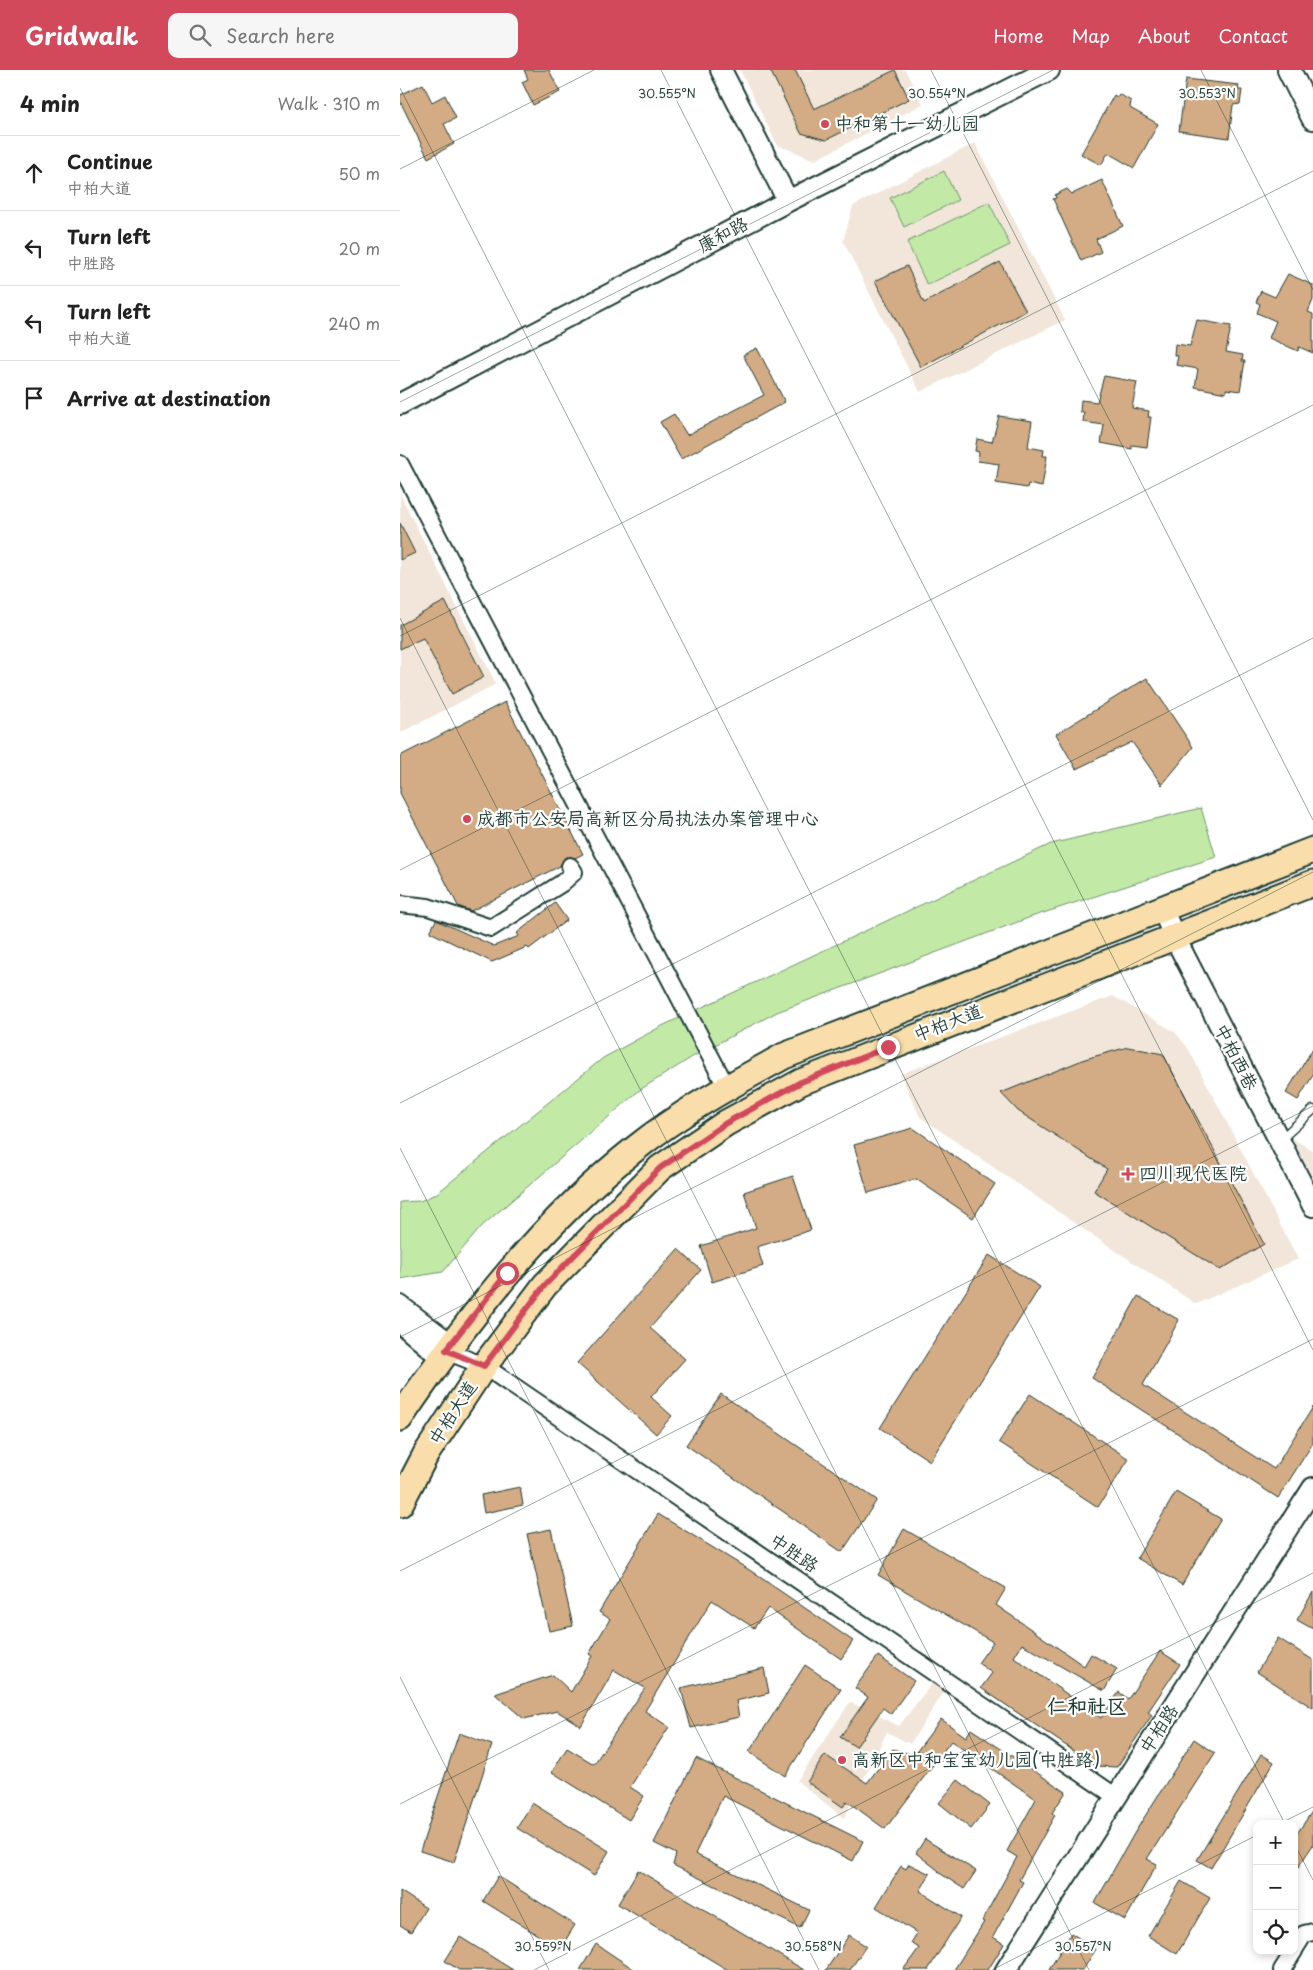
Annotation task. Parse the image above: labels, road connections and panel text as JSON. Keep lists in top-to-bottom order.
{
  "streets": {
    "main road": ["中柏大道"],
    "street": [
      "康和路",
      "中柏西巷",
      "中胜路",
      "中柏路"
    ]
  },
  "crossings": [
    ["中柏大道", "中柏西巷"],
    ["中柏大道", "中胜路"],
    ["中胜路", "中柏路"]
  ],
  "districts": ["仁和社区"],
  "places": {
    "other": ["中和第十一幼儿园", "成都市公安局高新区分局执法办案管理中心", "高新区中和宝宝幼儿园(中胜路)"],
    "health": ["四川现代医院"]
  },
  "page": {
    "header": "Gridwalk",
    "search": "Search here",
    "nav": [
      "Home",
      "Map",
      "About",
      "Contact"
    ],
    "heading": ["4 min", "Walk · 310 m"],
    "list": [
      ["Continue", "中柏大道", "50 m"],
      ["Turn left", "中胜路", "20 m"],
      ["Turn left", "中柏大道", "240 m"],
      "Arrive at destination"
    ],
    "map_buttons": ["+", "−"]
  },
  "coordinates": [
    "30.555°N",
    "30.554°N",
    "30.553°N",
    "30.559°N",
    "30.558°N",
    "30.557°N"
  ]
}
